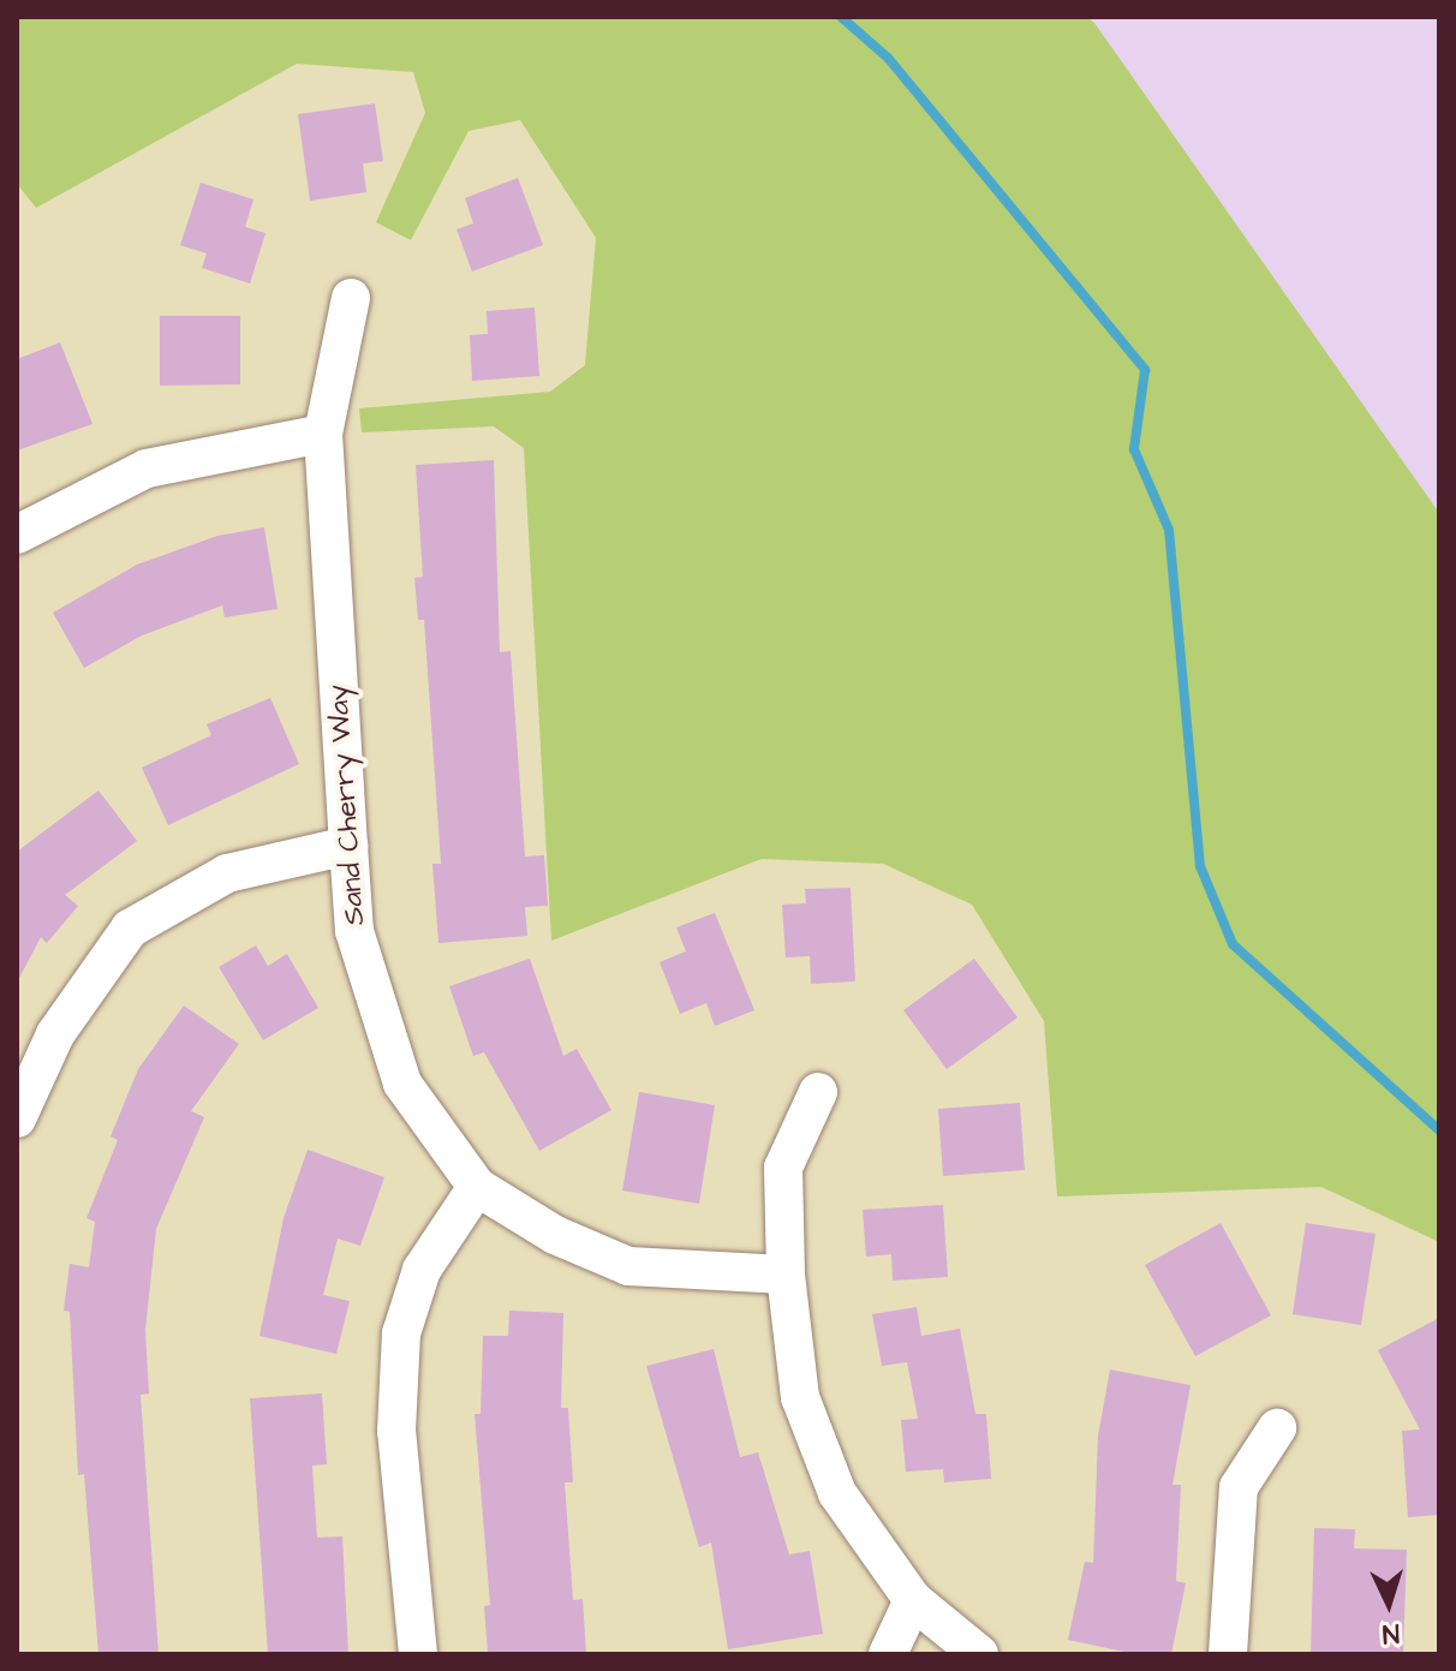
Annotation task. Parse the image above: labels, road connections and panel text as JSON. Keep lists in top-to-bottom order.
{
  "streets": {
    "street": ["Sand Cherry Way"]
  },
  "north": "bottom"
}
